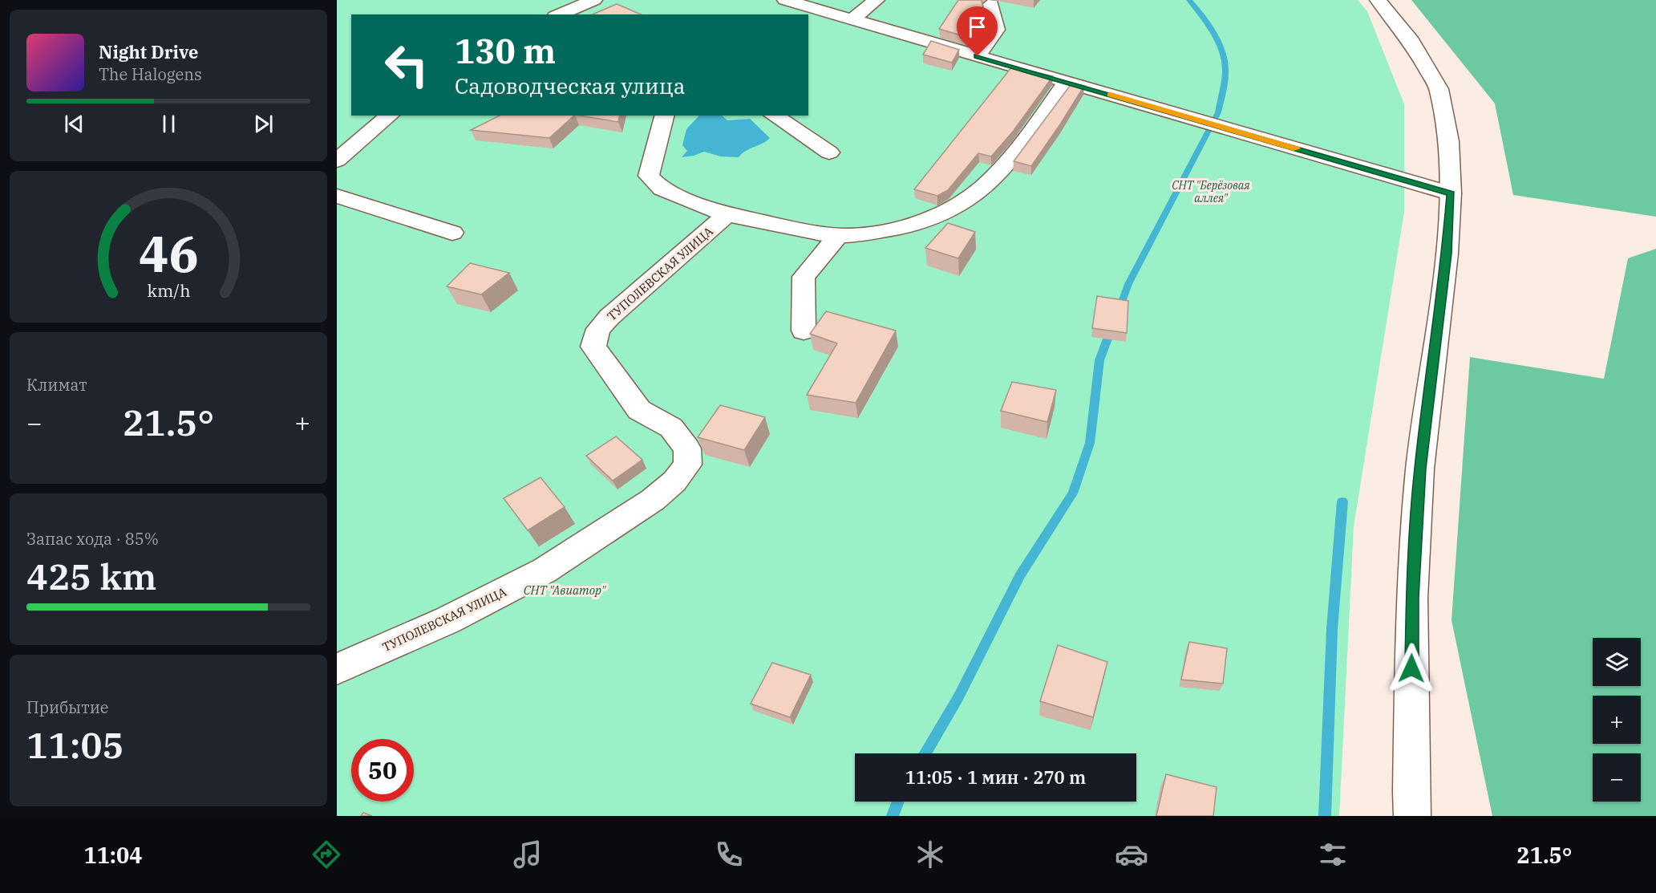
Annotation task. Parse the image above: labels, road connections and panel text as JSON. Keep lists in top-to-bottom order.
{
  "streets": {
    "main road": ["ТУПОЛЕВСКАЯ УЛИЦА"]
  },
  "parks": ["СНТ \"Берёзовая аллея\"", "СНТ \"Авиатор\""],
  "page": {
    "turn": ["130 m", "Садоводческая улица"],
    "song": ["Night Drive", "The Halogens"],
    "tile": [
      "Климат",
      ["Запас хода · 85%", "425 km"],
      ["Прибытие", "11:05"]
    ],
    "heat": ["−", "21.5°", "+"],
    "map_buttons": ["+", "−"],
    "limit": "50",
    "trip": "11:05 · 1 мин · 270 m",
    "tabs": ["11:04", "21.5°"],
    "gauge": ["46", "km/h"]
  }
}
